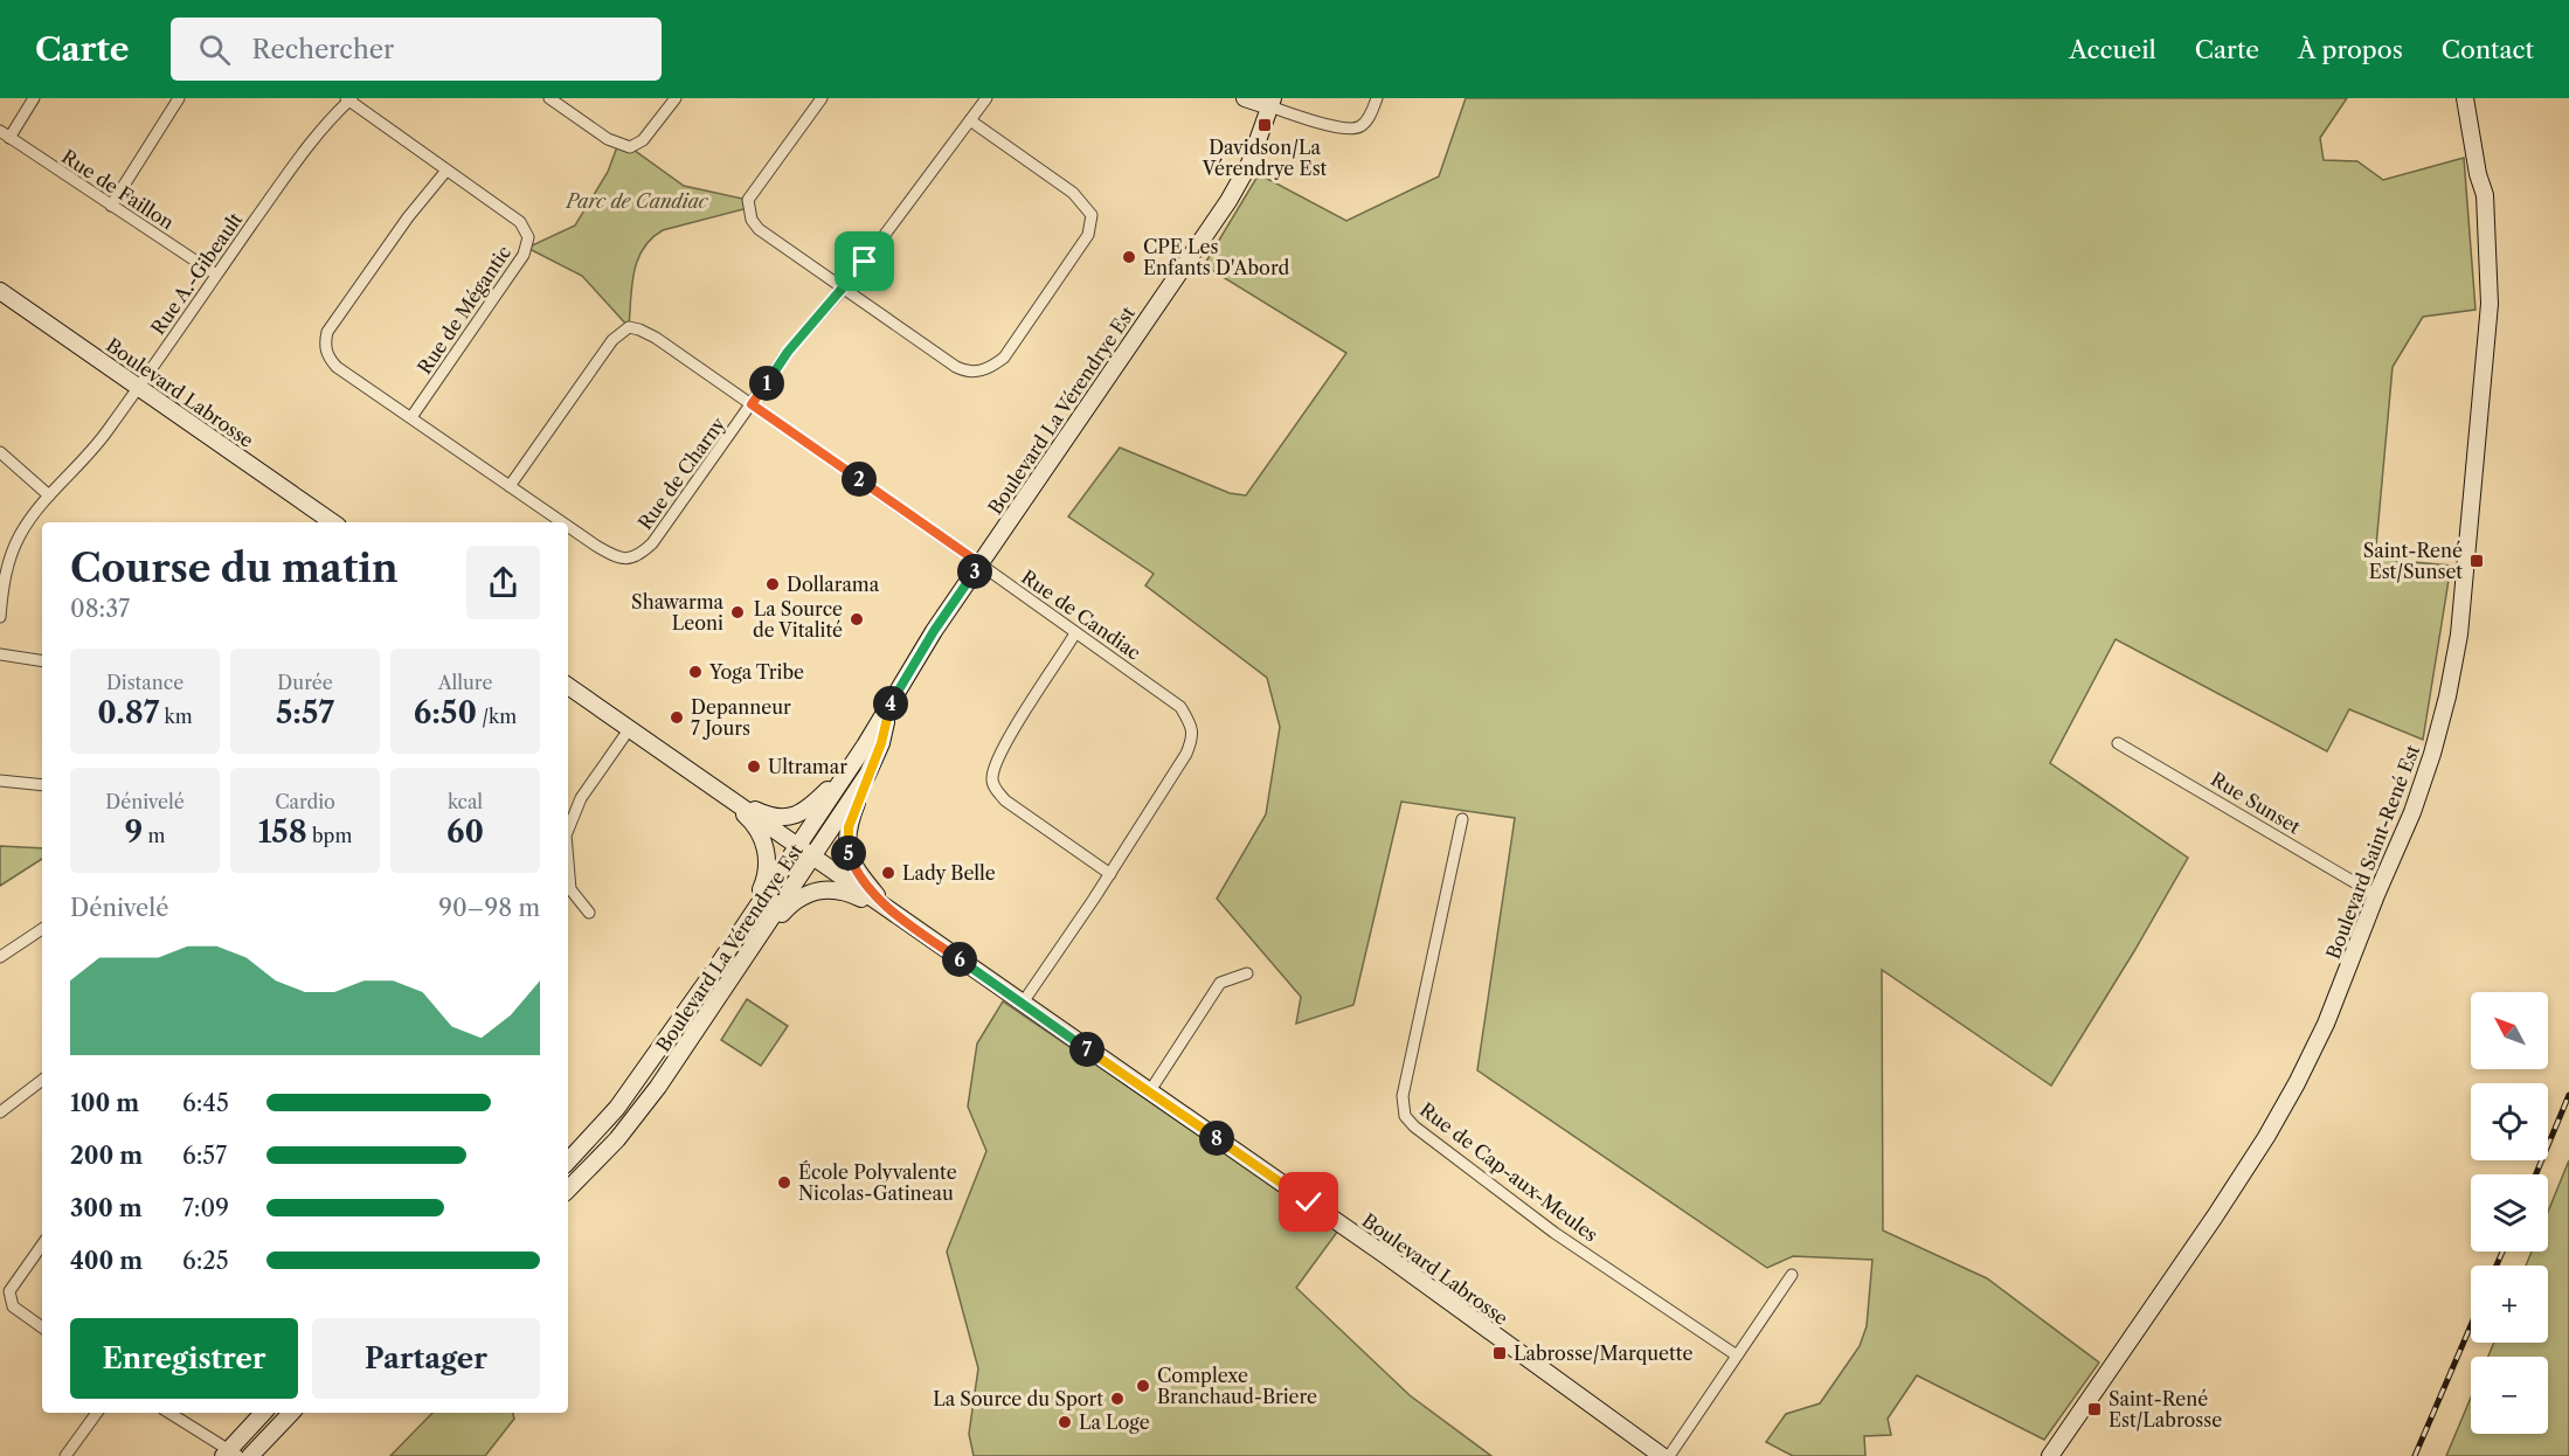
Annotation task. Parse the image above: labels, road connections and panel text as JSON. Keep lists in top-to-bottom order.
{
  "streets": {
    "main road": ["Boulevard Labrosse", "Boulevard La Vérendrye Est", "Boulevard Saint-René Est"],
    "street": [
      "Rue de Faillon",
      "Rue A.-Gibeault",
      "Rue de Mégantic",
      "Rue de Charny",
      "Rue de Candiac",
      "Rue Sunset",
      "Rue de Cap-aux-Meules"
    ]
  },
  "crossings": [
    ["Rue de Faillon", "Rue A.-Gibeault"],
    ["Rue A.-Gibeault", "Rue de Mégantic"],
    ["Rue A.-Gibeault", "Boulevard Labrosse"],
    ["Rue de Mégantic", "Rue de Charny"],
    ["Boulevard Labrosse", "Boulevard La Vérendrye Est"],
    ["Boulevard Labrosse", "Rue de Candiac"],
    ["Boulevard La Vérendrye Est", "Rue de Candiac"],
    ["Rue de Charny", "Rue de Candiac"],
    ["Rue Sunset", "Boulevard Saint-René Est"]
  ],
  "parks": ["Parc de Candiac"],
  "places": {
    "transit": [
      "Davidson/La Vérendrye Est",
      "Saint-René Est/Sunset",
      "Labrosse/Marquette",
      "Saint-René Est/Labrosse"
    ],
    "other": [
      "CPE Les Enfants D'Abord",
      "Dollarama",
      "Shawarma Leoni",
      "La Source de Vitalité",
      "Yoga Tribe",
      "Depanneur 7 Jours",
      "Ultramar",
      "Lady Belle",
      "École Polyvalente Nicolas-Gatineau",
      "Complexe Branchaud-Briere",
      "La Source du Sport",
      "La Loge"
    ]
  },
  "north": "top left",
  "page": {
    "header": "Carte",
    "search": "Rechercher",
    "nav": [
      "Accueil",
      "Carte",
      "À propos",
      "Contact"
    ],
    "pins": [
      "1",
      "2",
      "3",
      "4",
      "5",
      "6",
      "7",
      "8"
    ],
    "heading": ["Course du matin", "08:37"],
    "stats": [
      ["Distance", "0.87 km"],
      ["Durée", "5:57"],
      ["Allure", "6:50 /km"],
      ["Dénivelé", "9 m"],
      ["Cardio", "158 bpm"],
      ["kcal", "60"]
    ],
    "chart": ["Dénivelé", "90–98 m"],
    "map_buttons": ["+", "−"],
    "list": [
      {
        "name": "100 m",
        "note": "6:45"
      },
      {
        "name": "200 m",
        "note": "6:57"
      },
      {
        "name": "300 m",
        "note": "7:09"
      },
      {
        "name": "400 m",
        "note": "6:25"
      }
    ],
    "buttons": ["Enregistrer", "Partager"]
  }
}
